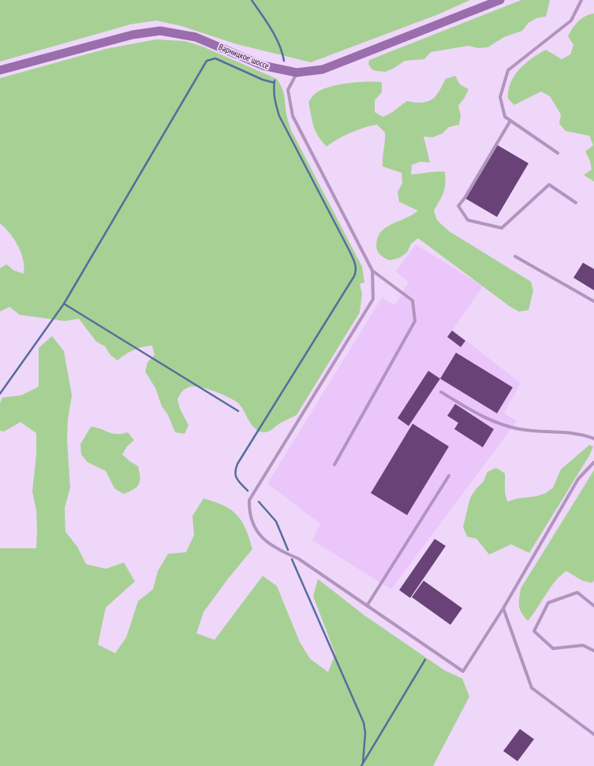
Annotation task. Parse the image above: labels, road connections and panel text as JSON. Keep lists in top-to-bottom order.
{
  "streets": {
    "street": ["Варницкое шоссе"]
  }
}
